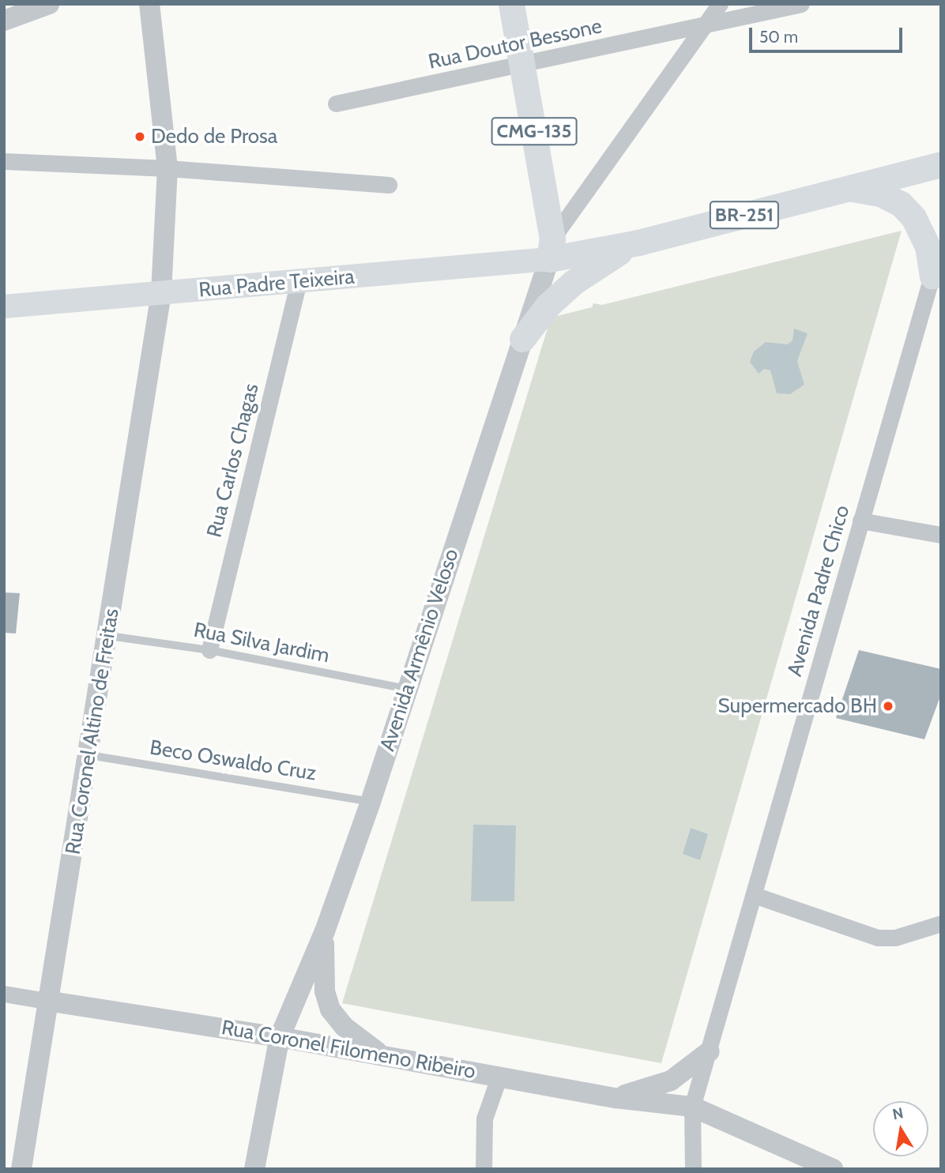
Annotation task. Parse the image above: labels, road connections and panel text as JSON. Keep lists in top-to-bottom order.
{
  "streets": {
    "main road": ["CMG-135", "BR-251", "Rua Padre Teixeira"],
    "street": [
      "Rua Doutor Bessone",
      "Rua Carlos Chagas",
      "Avenida Padre Chico",
      "Avenida Armênio Veloso",
      "Rua Coronel Altino de Freitas",
      "Rua Coronel Filomeno Ribeiro"
    ],
    "lane": ["Rua Silva Jardim", "Beco Oswaldo Cruz"]
  },
  "crossings": [
    ["Rua Doutor Bessone", "CMG-135"],
    ["CMG-135", "BR-251"],
    ["CMG-135", "Rua Padre Teixeira"],
    ["CMG-135", "Avenida Armênio Veloso"],
    ["BR-251", "Rua Padre Teixeira"],
    ["BR-251", "Avenida Armênio Veloso"],
    ["Rua Padre Teixeira", "Rua Carlos Chagas"],
    ["Rua Padre Teixeira", "Avenida Armênio Veloso"],
    ["Rua Padre Teixeira", "Rua Coronel Altino de Freitas"],
    ["Rua Carlos Chagas", "Rua Silva Jardim"],
    ["Avenida Padre Chico", "Rua Coronel Filomeno Ribeiro"],
    ["Rua Silva Jardim", "Avenida Armênio Veloso"],
    ["Rua Silva Jardim", "Rua Coronel Altino de Freitas"],
    ["Avenida Armênio Veloso", "Beco Oswaldo Cruz"],
    ["Avenida Armênio Veloso", "Rua Coronel Filomeno Ribeiro"],
    ["Rua Coronel Altino de Freitas", "Beco Oswaldo Cruz"],
    ["Rua Coronel Altino de Freitas", "Rua Coronel Filomeno Ribeiro"]
  ],
  "places": ["Dedo de Prosa", "Supermercado BH"],
  "scale_bar": "50 m",
  "north": "top"
}
